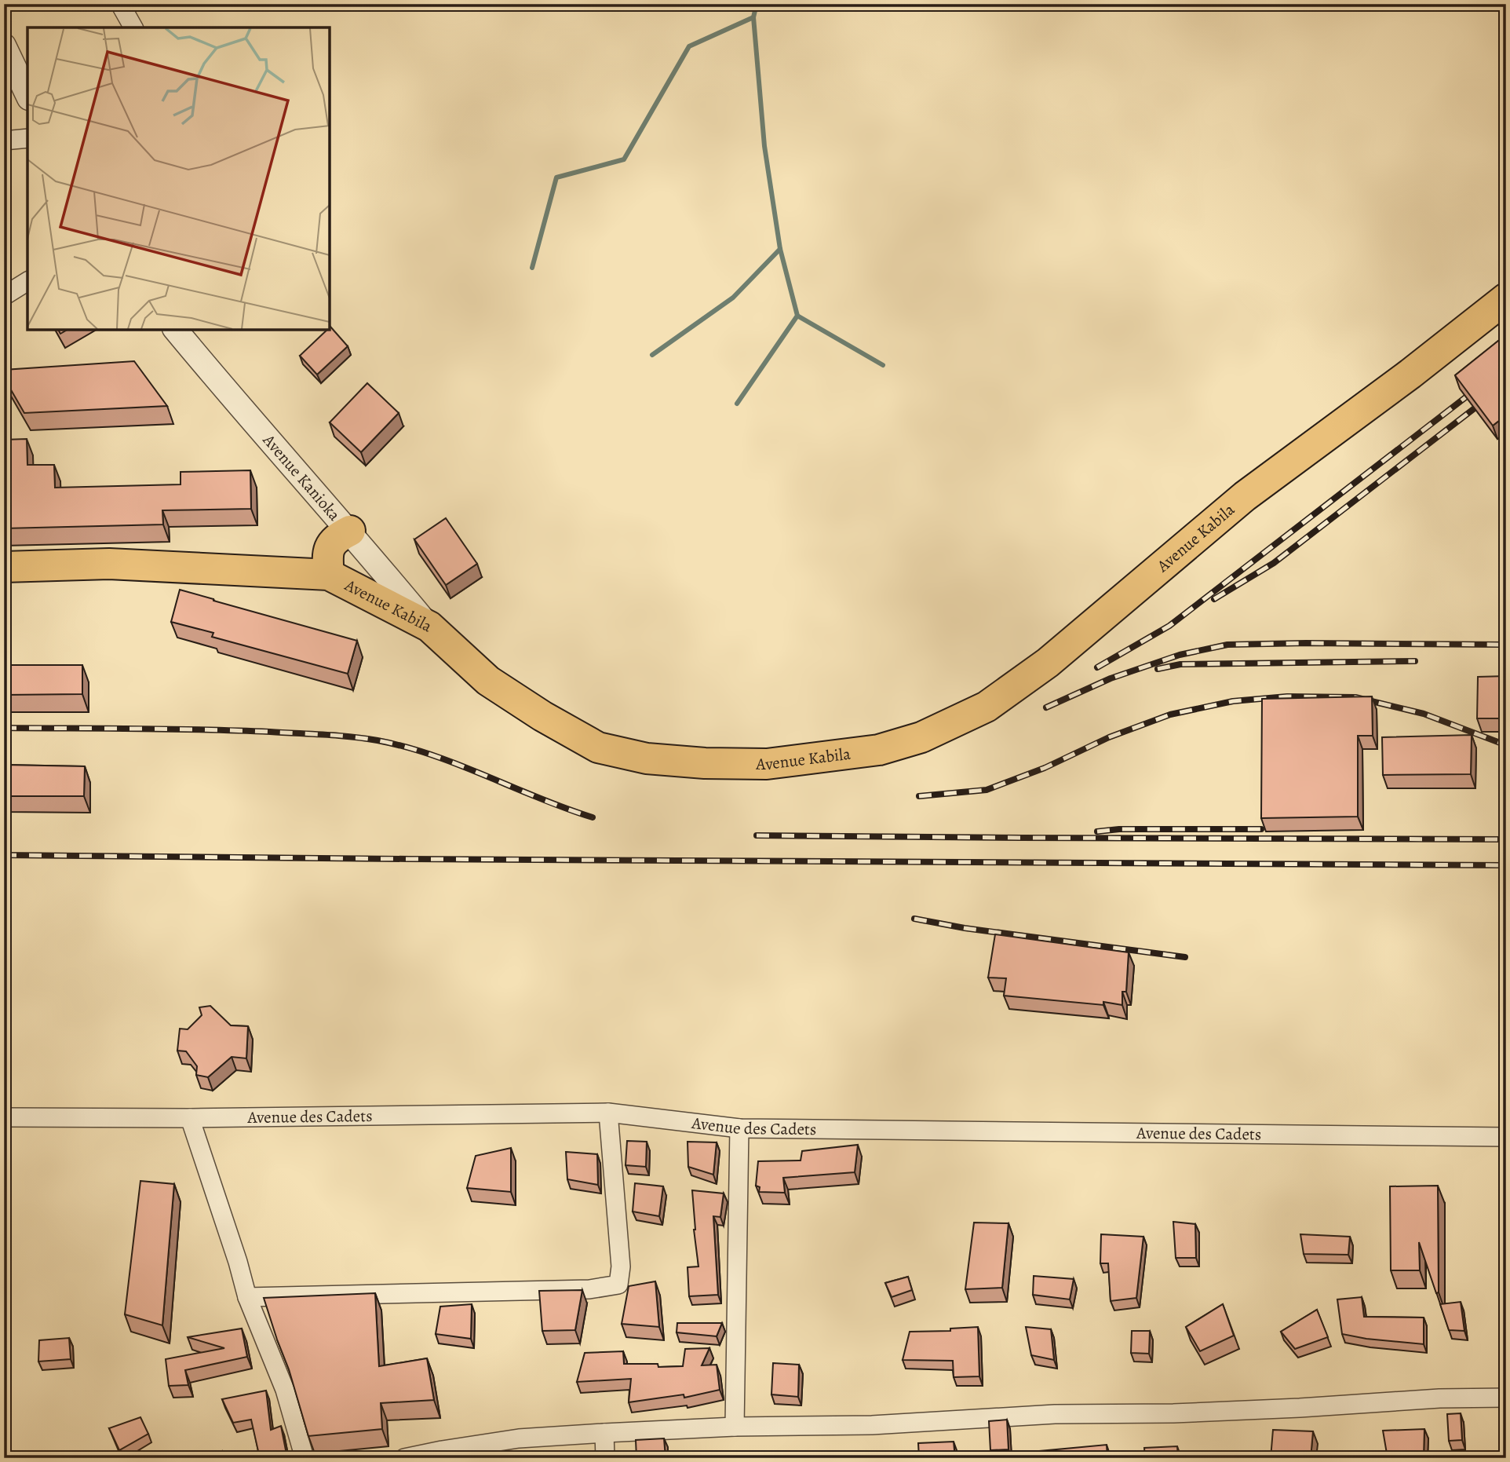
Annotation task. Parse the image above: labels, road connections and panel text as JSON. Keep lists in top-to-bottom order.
{
  "streets": {
    "highway": ["Avenue Kabila"],
    "street": ["Avenue Kanioka", "Avenue des Cadets"]
  },
  "crossings": [
    ["Avenue Kanioka", "Avenue Kabila"]
  ]
}
